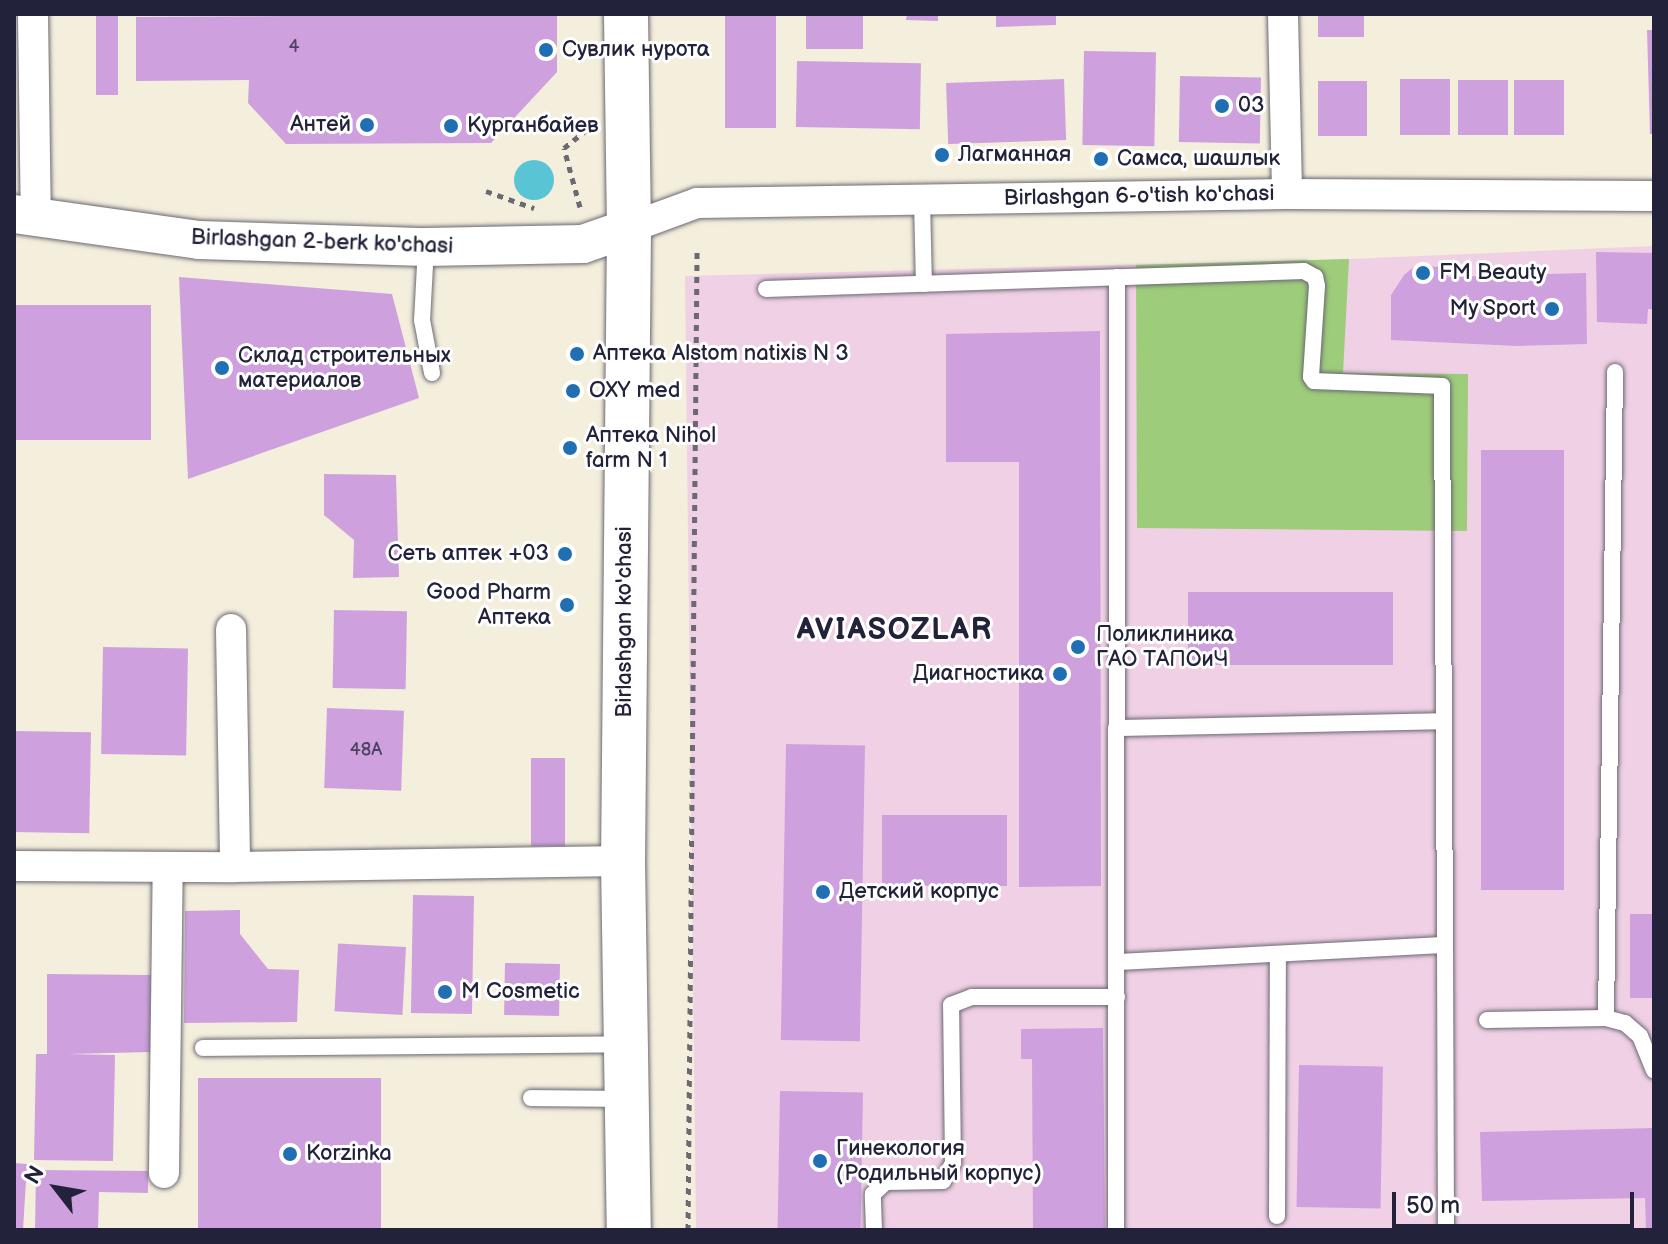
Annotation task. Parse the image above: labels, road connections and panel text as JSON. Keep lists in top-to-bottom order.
{
  "streets": {
    "main road": ["Birlashgan ko'chasi"],
    "street": ["Birlashgan 6-o'tish ko'chasi", "Birlashgan 2-berk ko'chasi"]
  },
  "crossings": [
    ["Birlashgan 6-o'tish ko'chasi", "Birlashgan 2-berk ko'chasi"],
    ["Birlashgan 6-o'tish ko'chasi", "Birlashgan ko'chasi"],
    ["Birlashgan 2-berk ko'chasi", "Birlashgan ko'chasi"]
  ],
  "districts": ["AVIASOZLAR"],
  "places": [
    "Сувлик нурота",
    "03",
    "Антей",
    "Курганбайев",
    "Лагманная",
    "Самса, шашлык",
    "FM Beauty",
    "My Sport",
    "Аптека Alstom natixis N 3",
    "Склад строительных материалов",
    "OXY med",
    "Аптека Nihol farm N 1",
    "Сеть аптек +03",
    "Good Pharm Аптека",
    "Поликлиника ГАО ТАПОиЧ",
    "Диагностика",
    "Детский корпус",
    "M Cosmetic",
    "Korzinka",
    "Гинекология (Родильный корпус)"
  ],
  "house_numbers": ["4", "48A"],
  "scale_bar": "50 m",
  "north": "top left"
}
